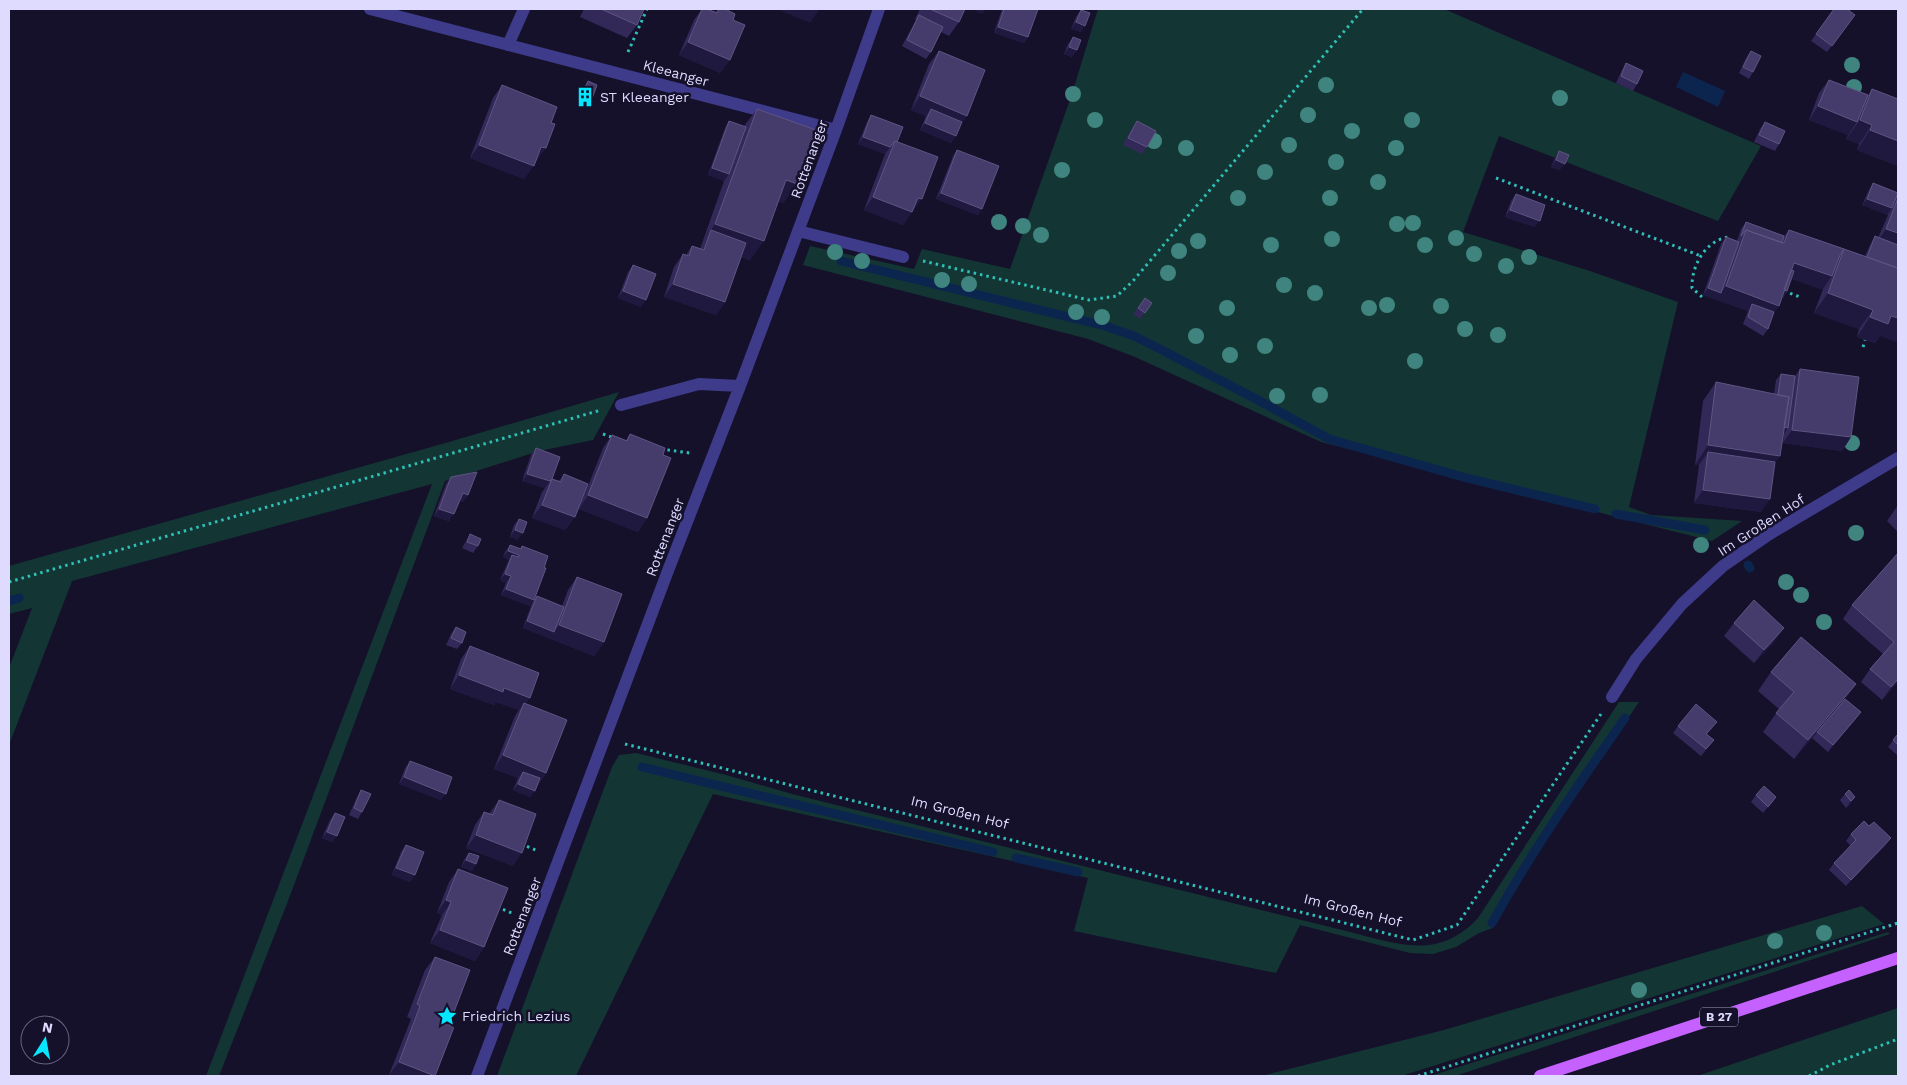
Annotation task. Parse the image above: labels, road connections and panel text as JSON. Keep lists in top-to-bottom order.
{
  "streets": {
    "main road": ["B 27"],
    "street": ["Kleeanger", "Rottenanger", "Im Großen Hof"]
  },
  "crossings": [
    ["Kleeanger", "Rottenanger"],
    ["Rottenanger", "Im Großen Hof"]
  ],
  "places": {
    "building": ["ST Kleeanger"],
    "place": ["Friedrich Lezius"]
  },
  "north": "top"
}
